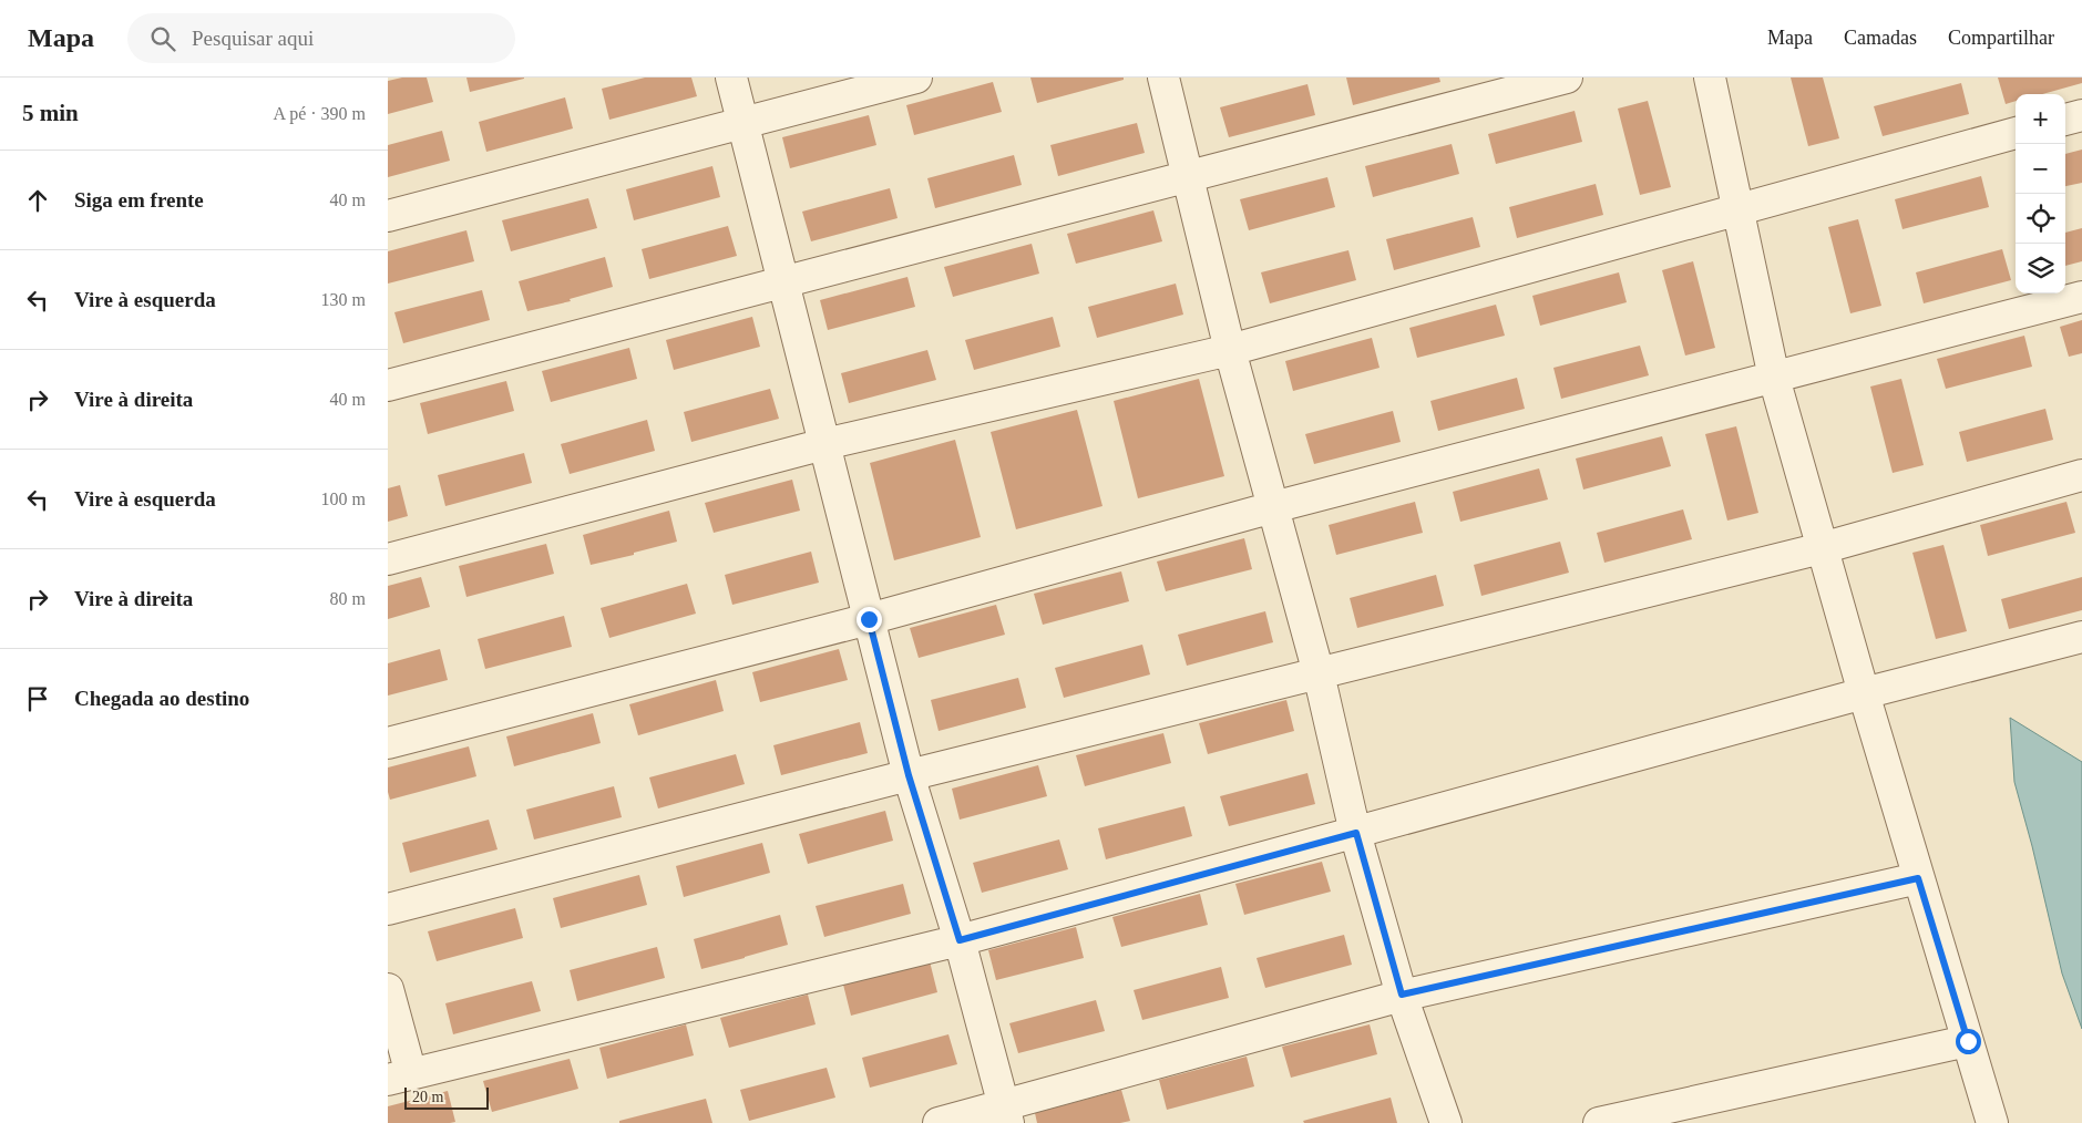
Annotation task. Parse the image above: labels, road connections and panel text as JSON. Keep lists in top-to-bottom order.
{
  "scale_bar": "20 m",
  "page": {
    "header": "Mapa",
    "search": "Pesquisar aqui",
    "nav": ["Mapa", "Camadas", "Compartilhar"],
    "heading": ["5 min", "A pé · 390 m"],
    "map_buttons": ["+", "−"],
    "list": [
      ["Siga em frente", "40 m"],
      ["Vire à esquerda", "130 m"],
      ["Vire à direita", "40 m"],
      ["Vire à esquerda", "100 m"],
      ["Vire à direita", "80 m"],
      "Chegada ao destino"
    ],
    "scale": "20 m"
  }
}
